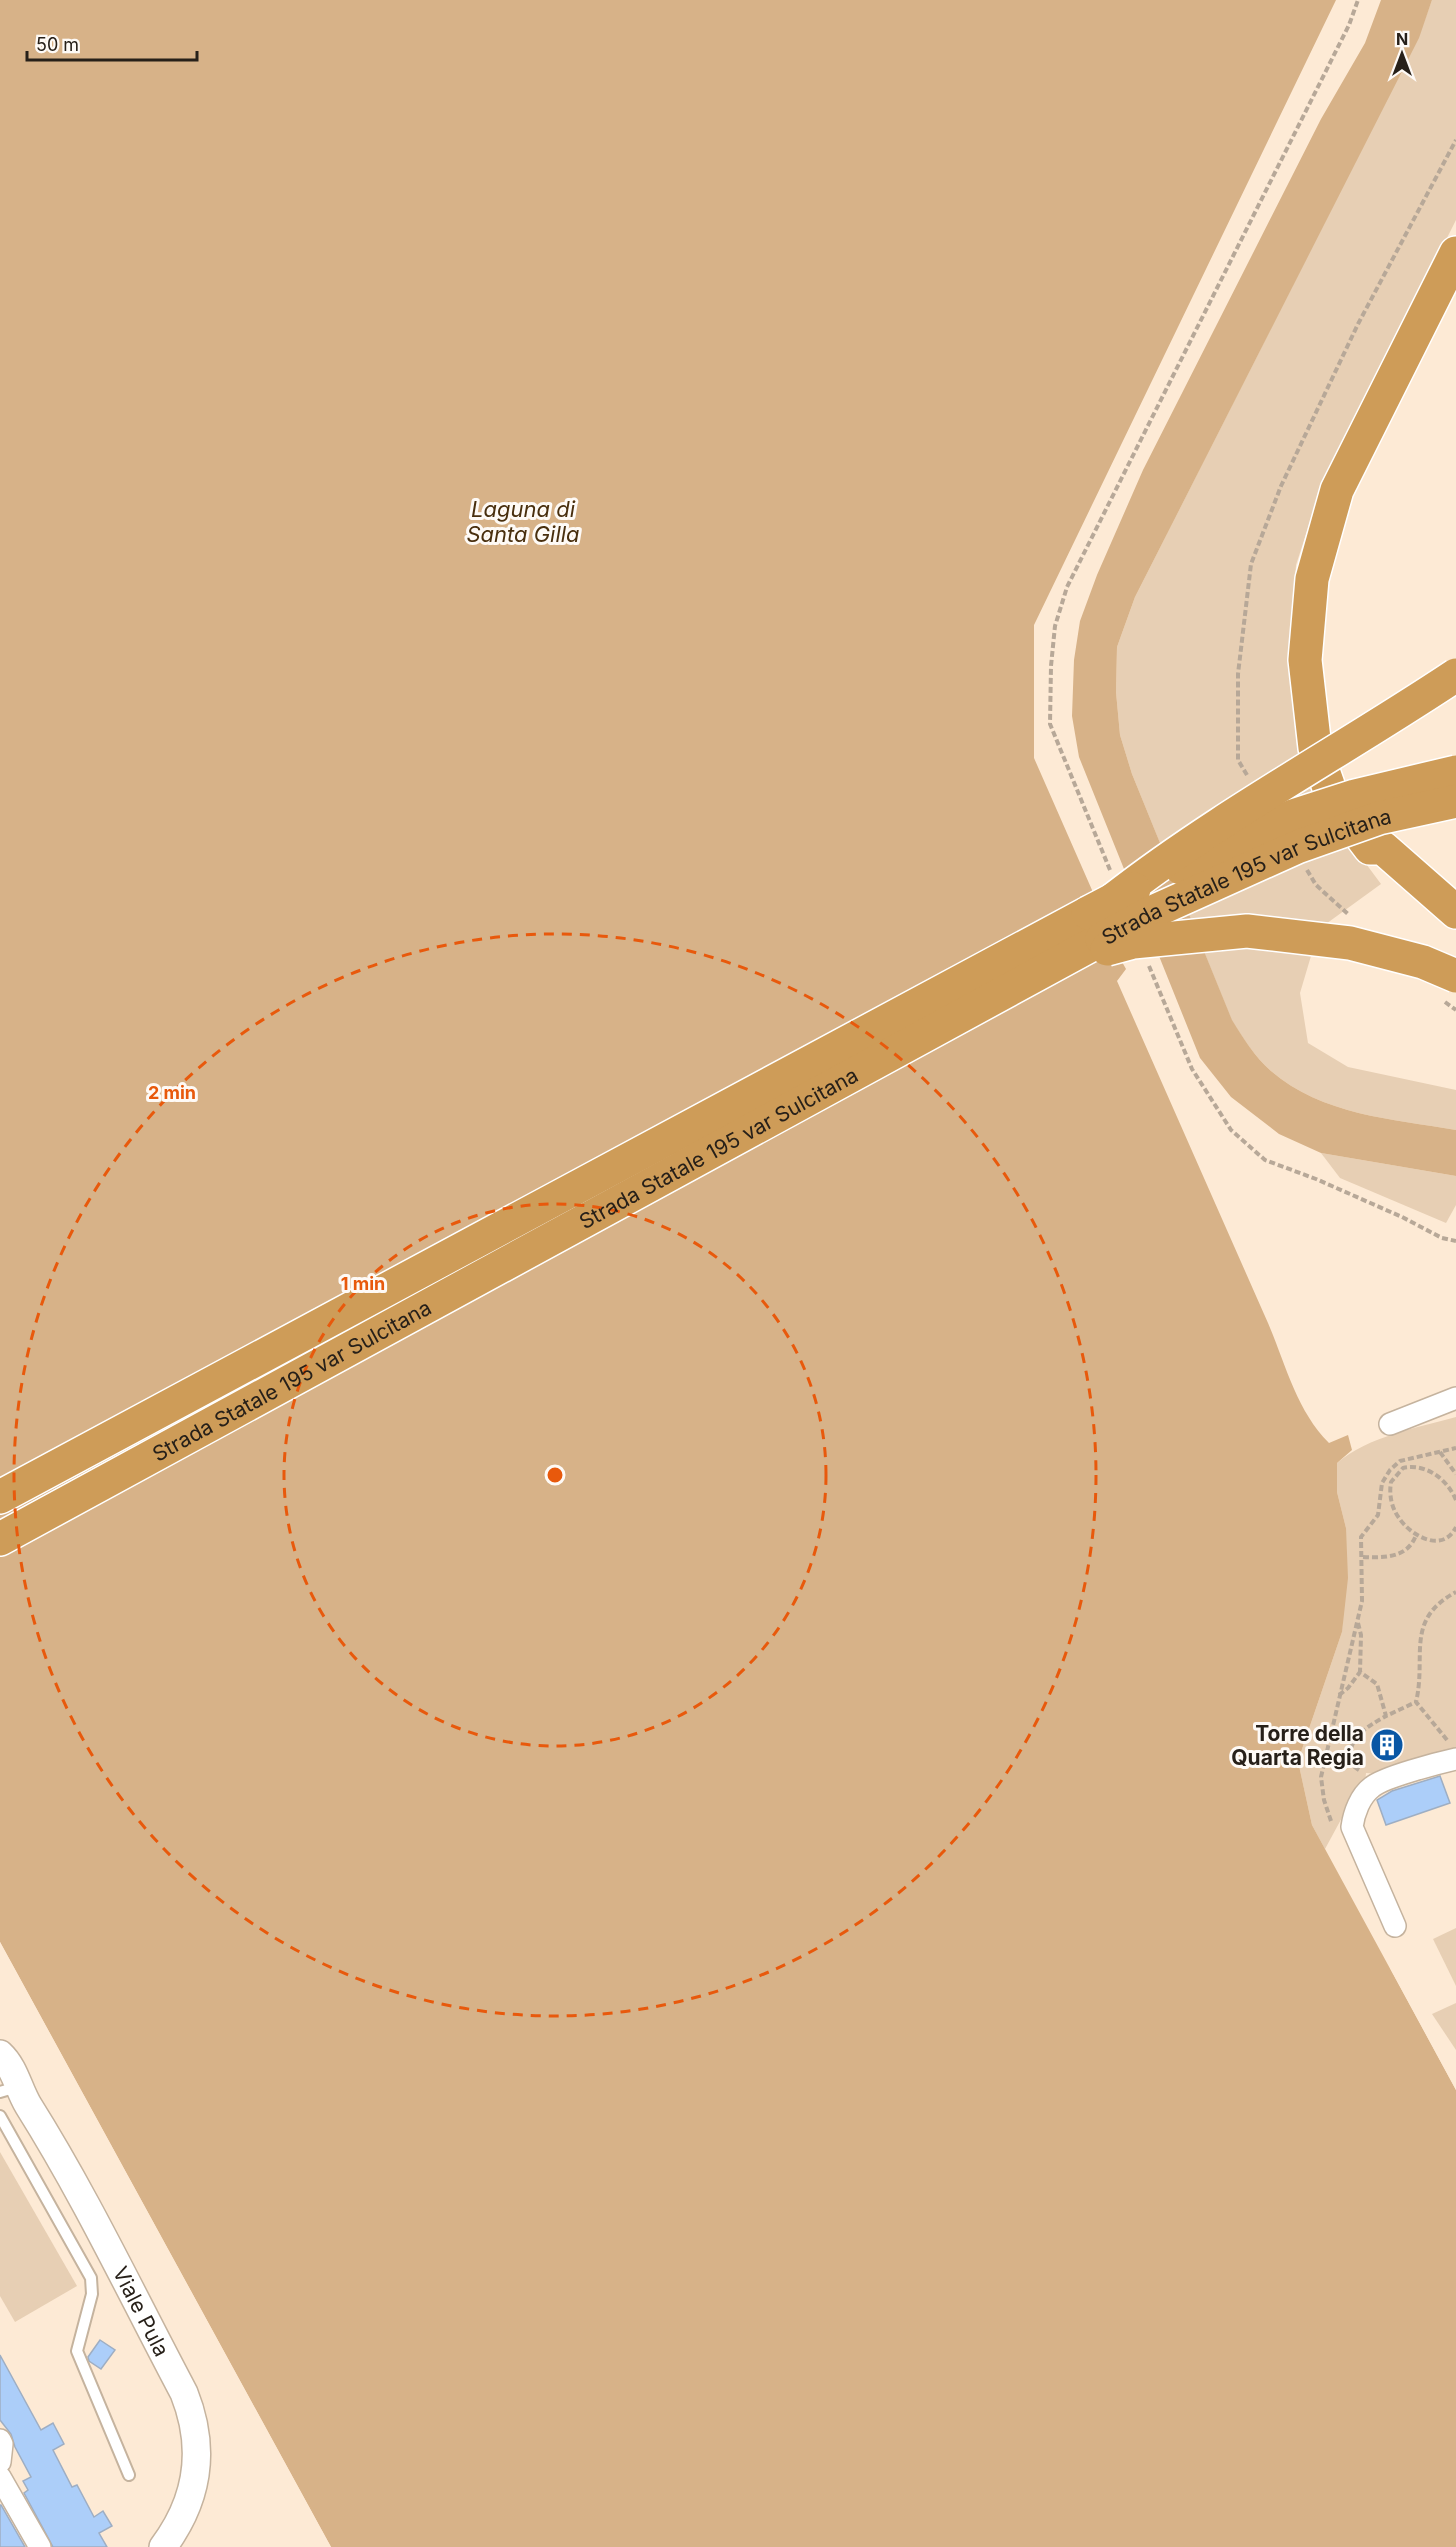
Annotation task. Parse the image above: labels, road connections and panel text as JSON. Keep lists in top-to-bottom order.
{
  "streets": {
    "highway": ["Strada Statale 195 var Sulcitana"],
    "street": ["Viale Pula"]
  },
  "water": ["Laguna di Santa Gilla"],
  "places": {
    "building": ["Torre della Quarta Regia"]
  },
  "scale_bar": "50 m",
  "north": "top",
  "rings": ["2 min", "1 min"]
}
